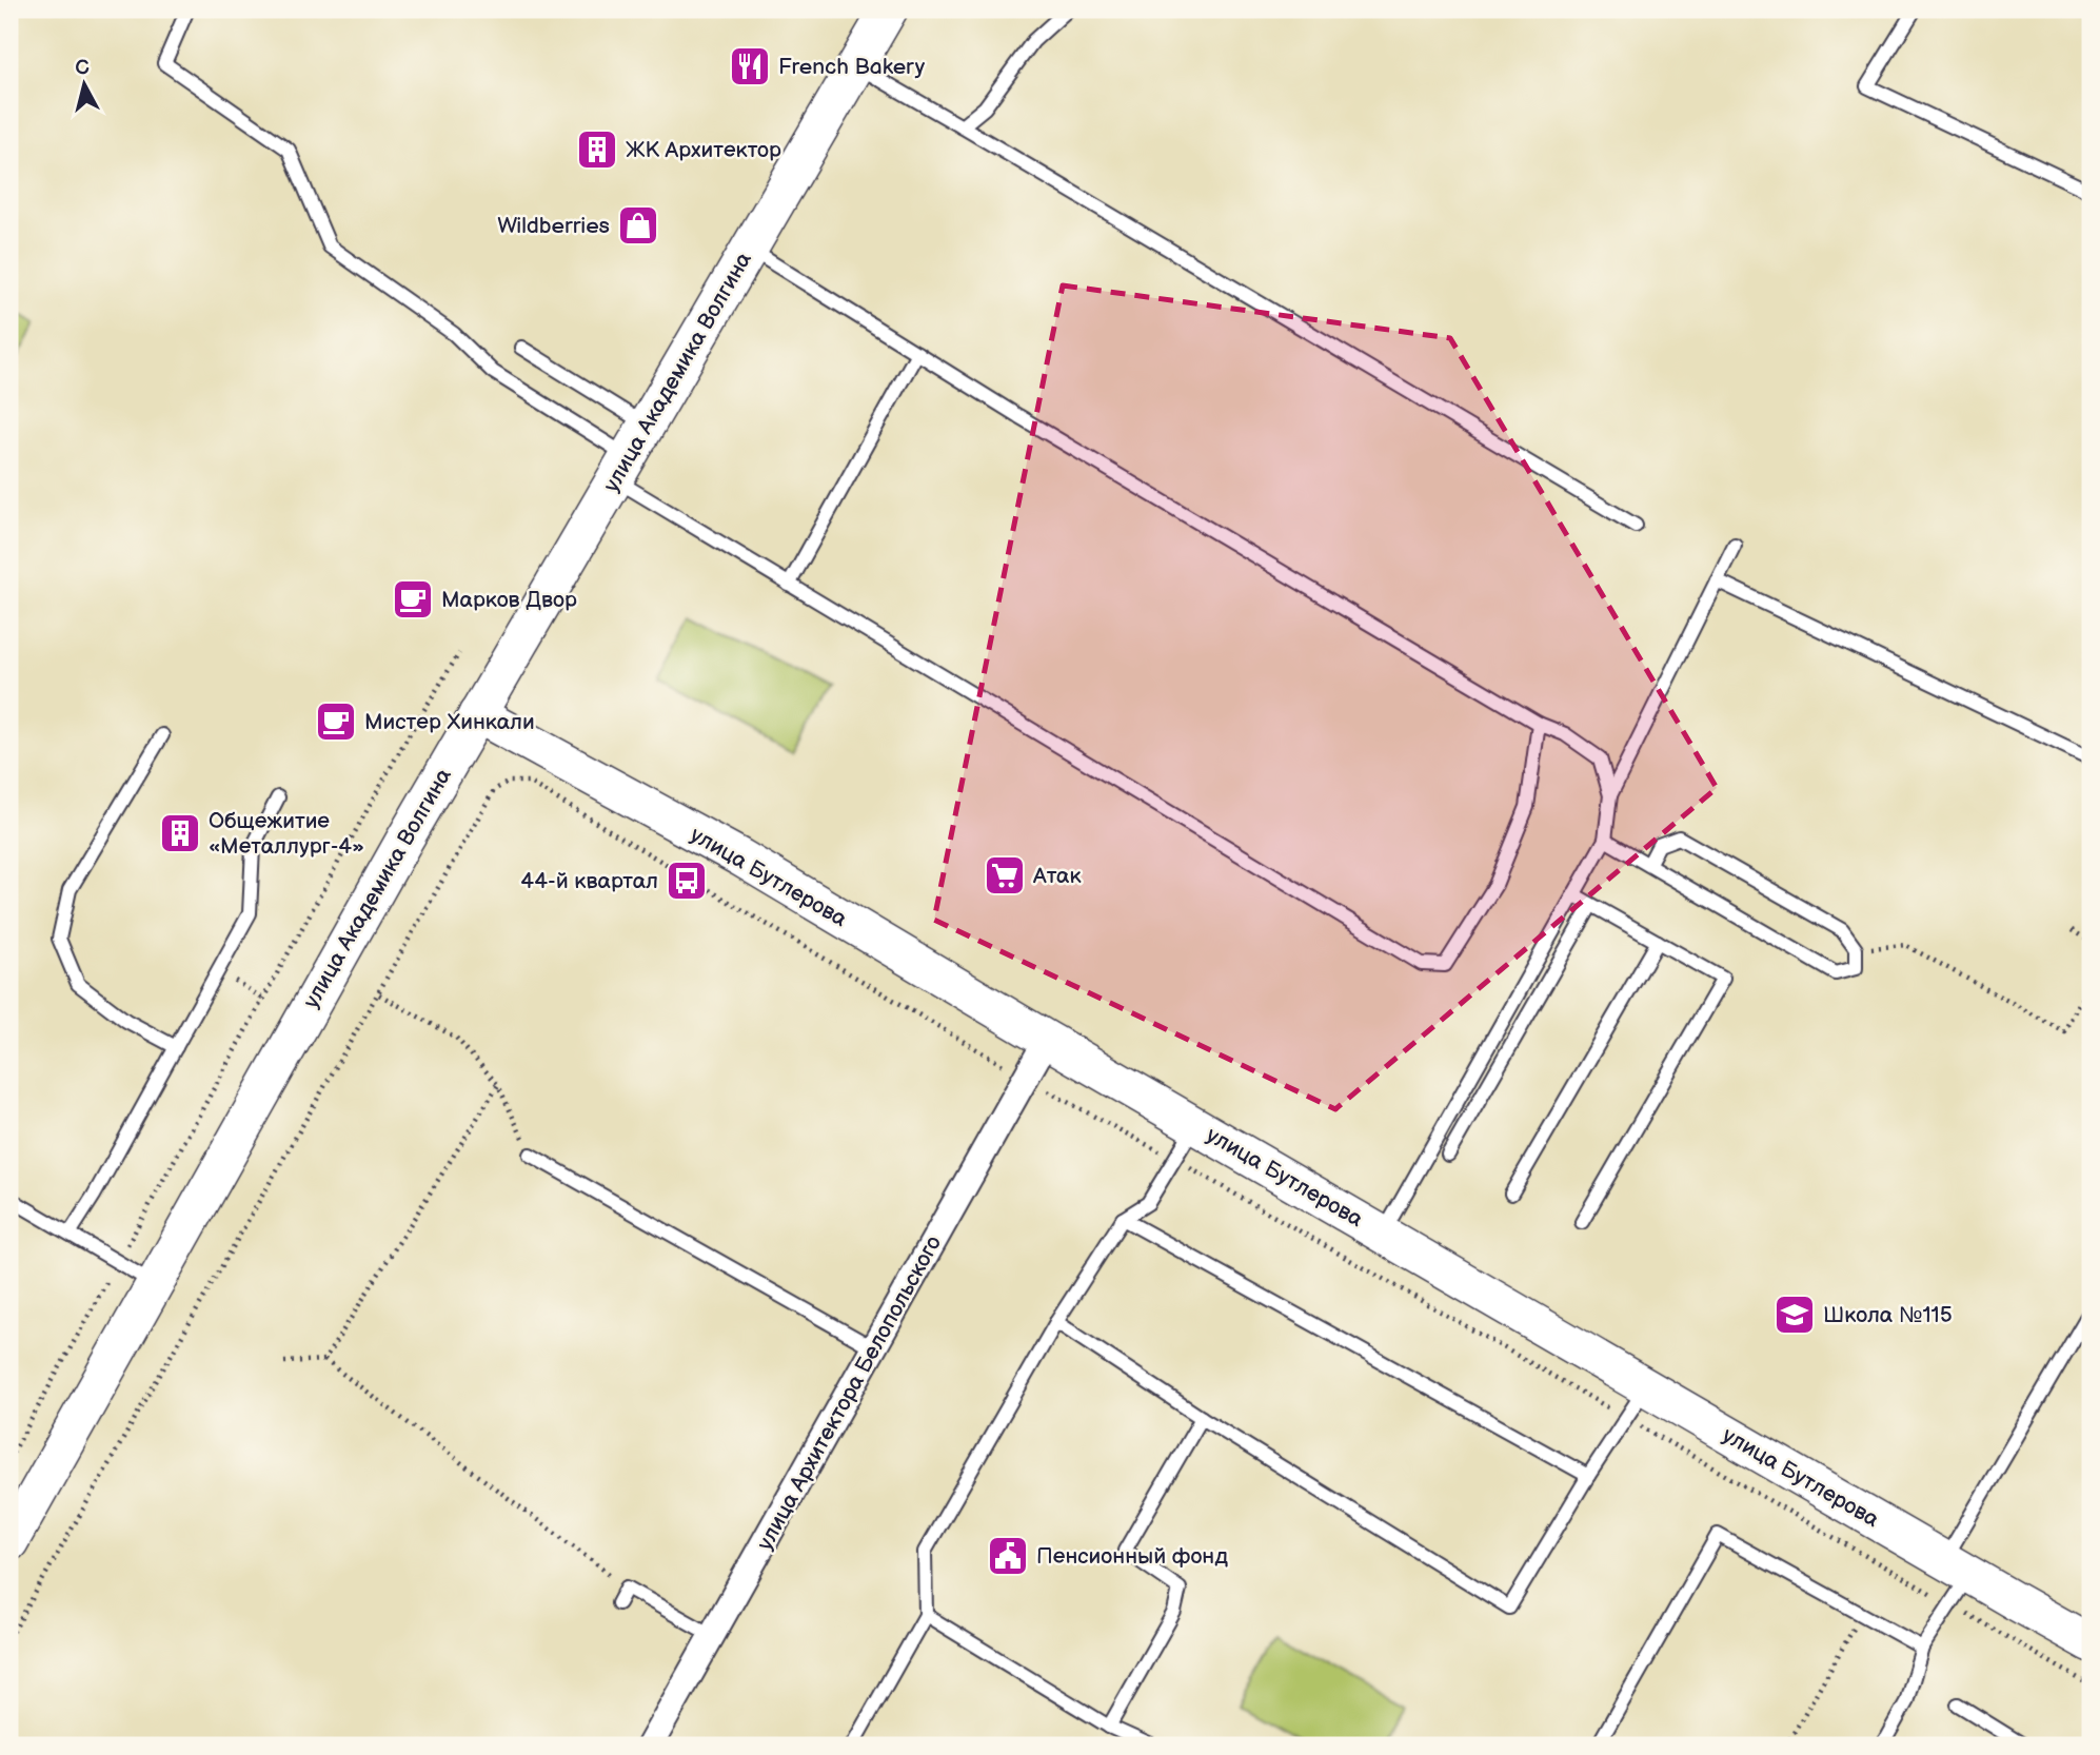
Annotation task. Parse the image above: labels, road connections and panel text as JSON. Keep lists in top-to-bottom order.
{
  "streets": {
    "street": ["улица Академика Волгина", "улица Бутлерова", "улица Архитектора Белопольского"]
  },
  "crossings": [
    ["улица Академика Волгина", "улица Бутлерова"],
    ["улица Бутлерова", "улица Архитектора Белопольского"]
  ],
  "places": {
    "restaurant": ["French Bakery"],
    "building": ["ЖК Архитектор", "Общежитие «Металлург-4»"],
    "shop": ["Wildberries"],
    "cafe": ["Марков Двор", "Мистер Хинкали"],
    "supermarket": ["Атак"],
    "bus stop": ["44-й квартал"],
    "school or university": ["Школа №115"],
    "public building": ["Пенсионный фонд"]
  },
  "north": "top"
}
